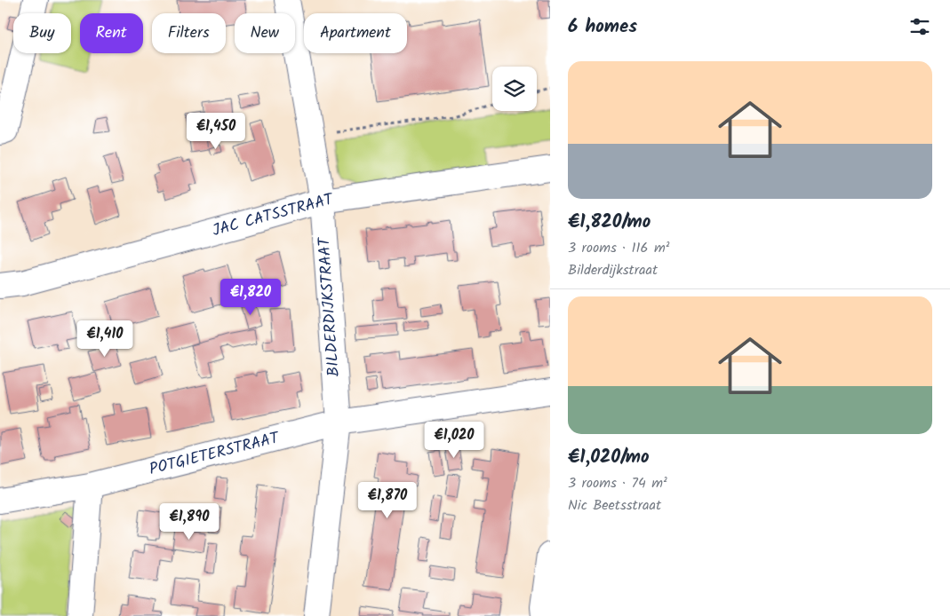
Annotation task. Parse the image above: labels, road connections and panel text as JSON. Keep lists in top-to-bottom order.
{
  "streets": {
    "street": ["JAC CATSSTRAAT", "BILDERDIJKSTRAAT", "POTGIETERSTRAAT"]
  },
  "crossings": [
    ["JAC CATSSTRAAT", "BILDERDIJKSTRAAT"],
    ["BILDERDIJKSTRAAT", "POTGIETERSTRAAT"]
  ],
  "page": {
    "heading": "6 homes",
    "chip": [
      "Buy",
      "Rent",
      "Filters",
      "New",
      "Apartment"
    ],
    "list": [
      {
        "name": "€1,820/mo",
        "note": "3 rooms · 116 m² · Bilderdijkstraat"
      },
      {
        "name": "€1,020/mo",
        "note": "3 rooms · 74 m² · Nic Beetsstraat"
      }
    ],
    "price": [
      "€1,450",
      "€1,820",
      "€1,410",
      "€1,020",
      "€1,870",
      "€1,890"
    ]
  }
}
